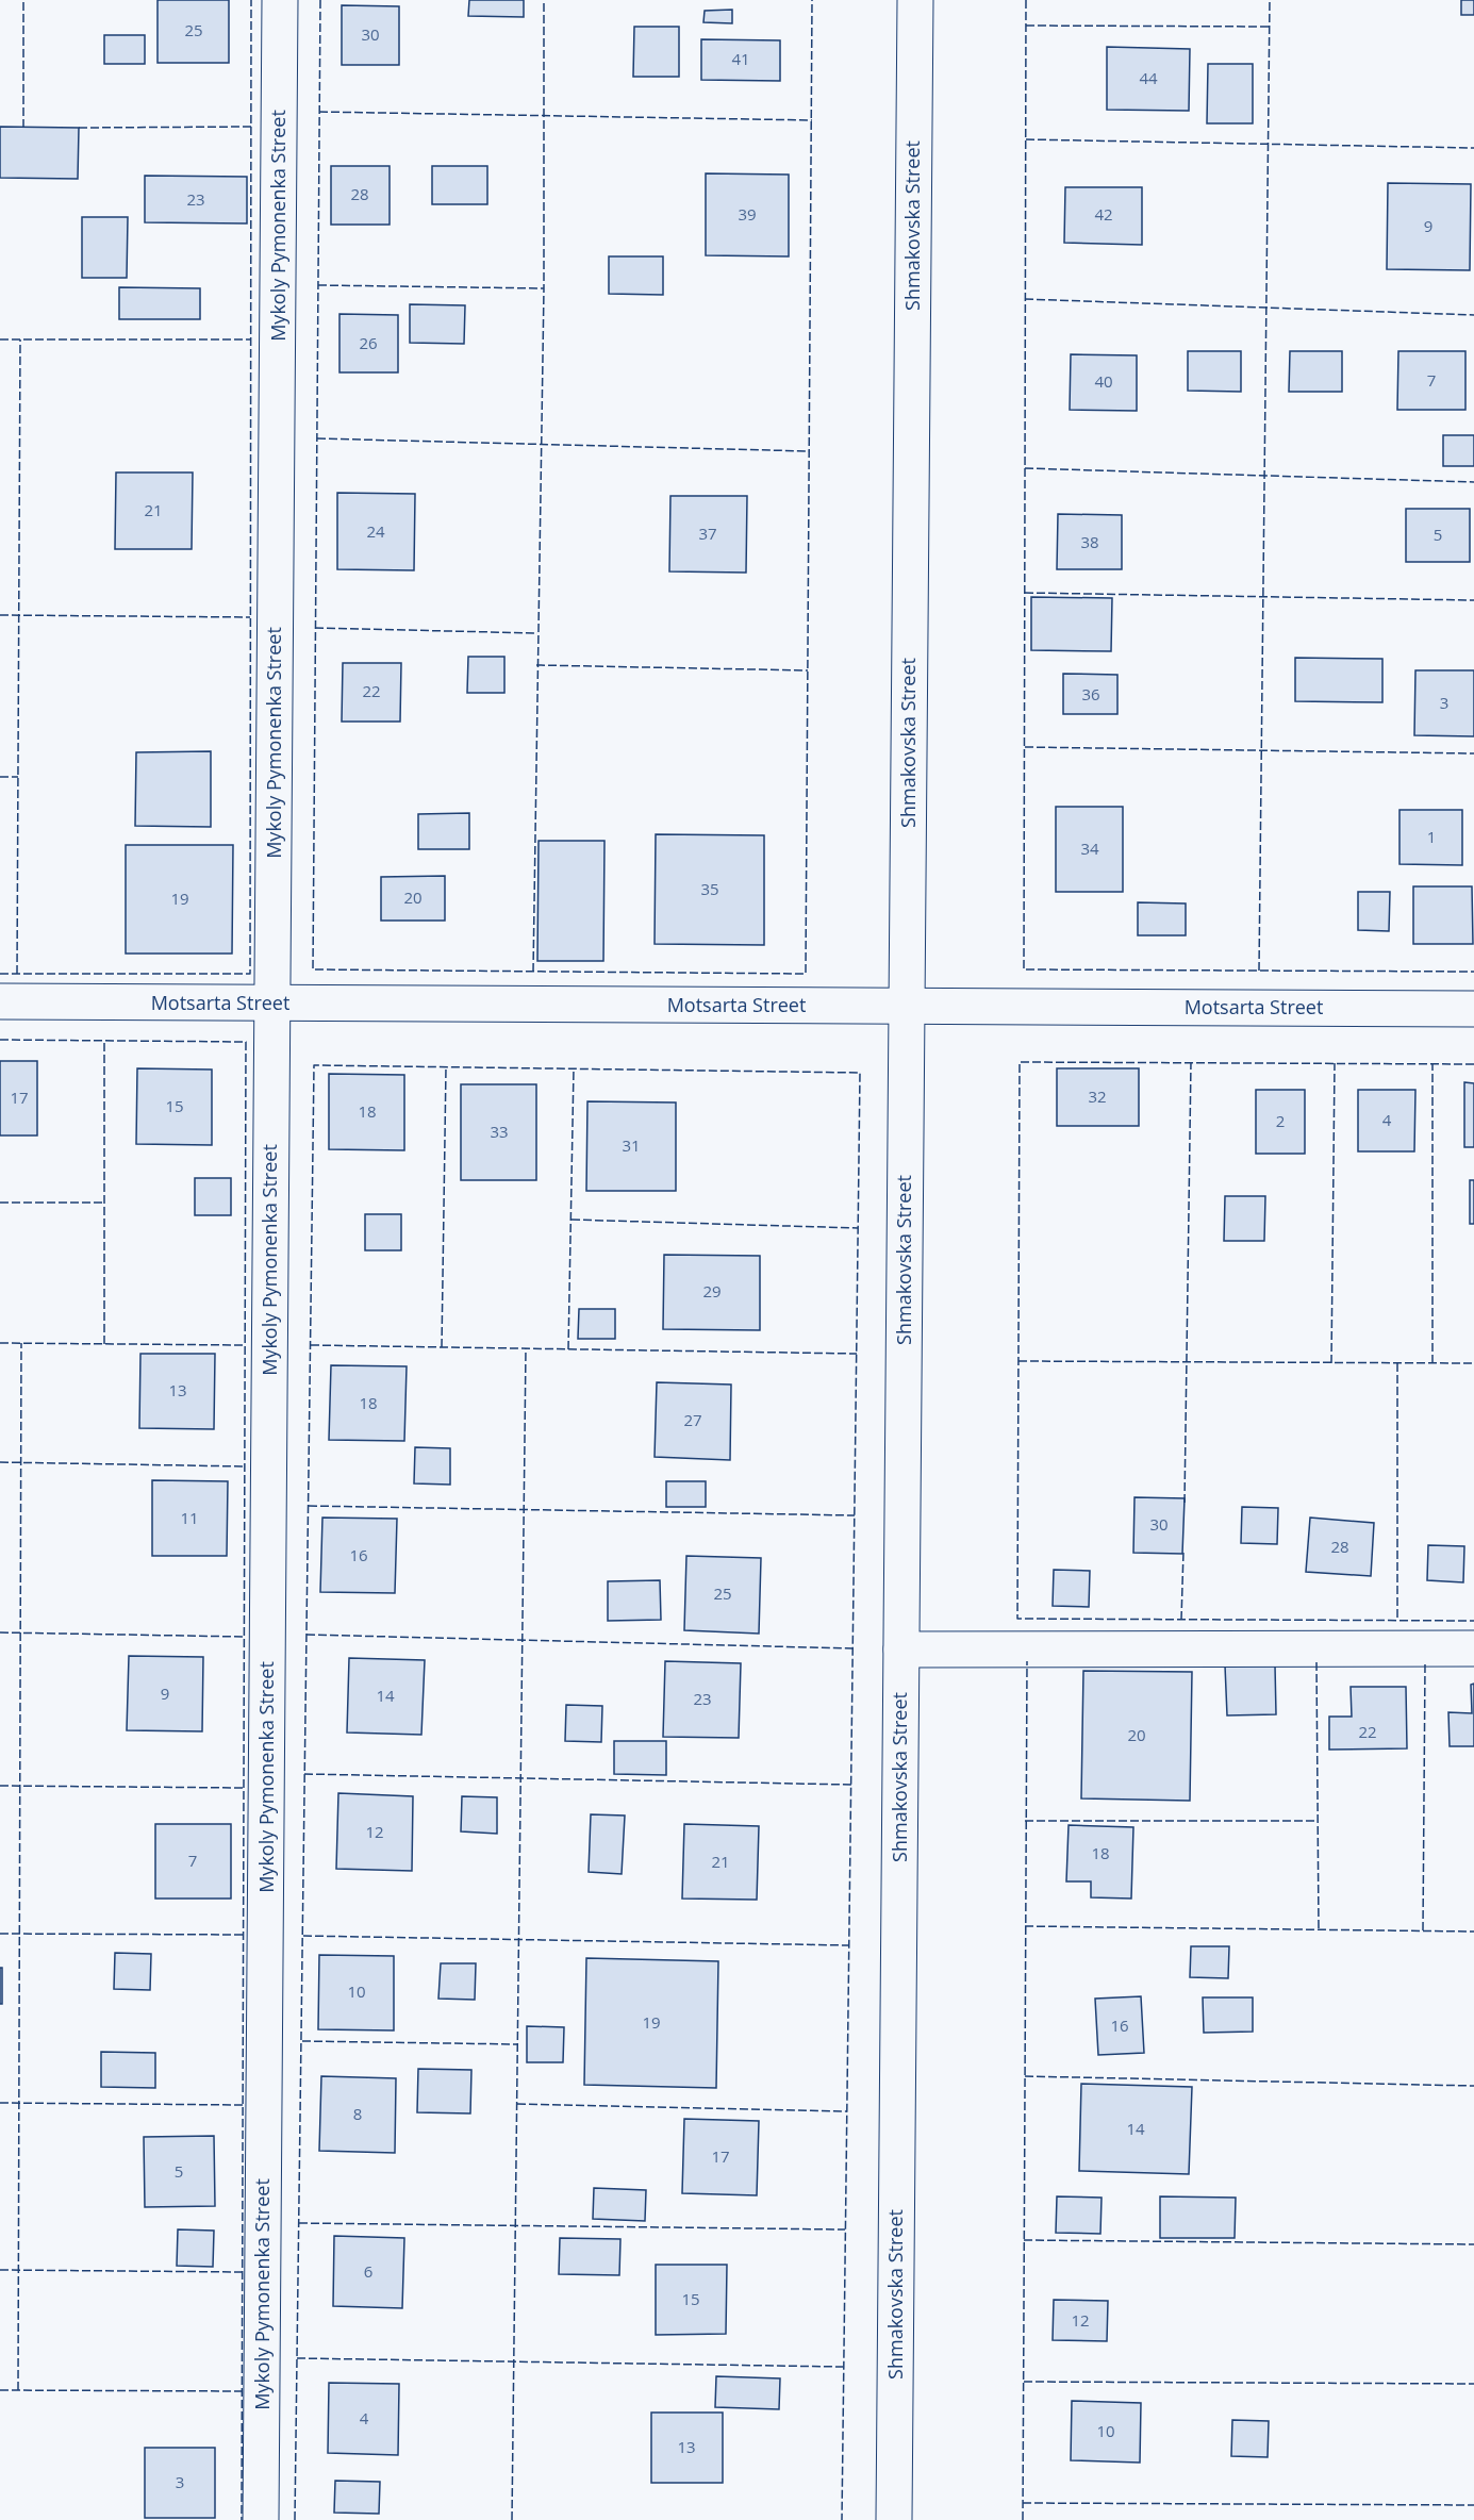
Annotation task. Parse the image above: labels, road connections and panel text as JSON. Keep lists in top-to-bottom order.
{
  "streets": {
    "street": ["Mykoly Pymonenka Street", "Shmakovska Street", "Motsarta Street"]
  },
  "crossings": [
    ["Mykoly Pymonenka Street", "Motsarta Street"],
    ["Shmakovska Street", "Motsarta Street"]
  ],
  "house_numbers": [
    "25",
    "30",
    "41",
    "44",
    "28",
    "23",
    "39",
    "42",
    "9",
    "26",
    "7",
    "40",
    "21",
    "24",
    "37",
    "5",
    "38",
    "22",
    "36",
    "3",
    "1",
    "34",
    "35",
    "20",
    "19",
    "32",
    "17",
    "15",
    "18",
    "4",
    "2",
    "33",
    "31",
    "29",
    "13",
    "18",
    "27",
    "11",
    "30",
    "28",
    "16",
    "25",
    "9",
    "14",
    "23",
    "22",
    "20",
    "12",
    "18",
    "7",
    "21",
    "10",
    "19",
    "16",
    "8",
    "14",
    "17",
    "5",
    "6",
    "15",
    "12",
    "4",
    "10",
    "13",
    "3"
  ]
}
